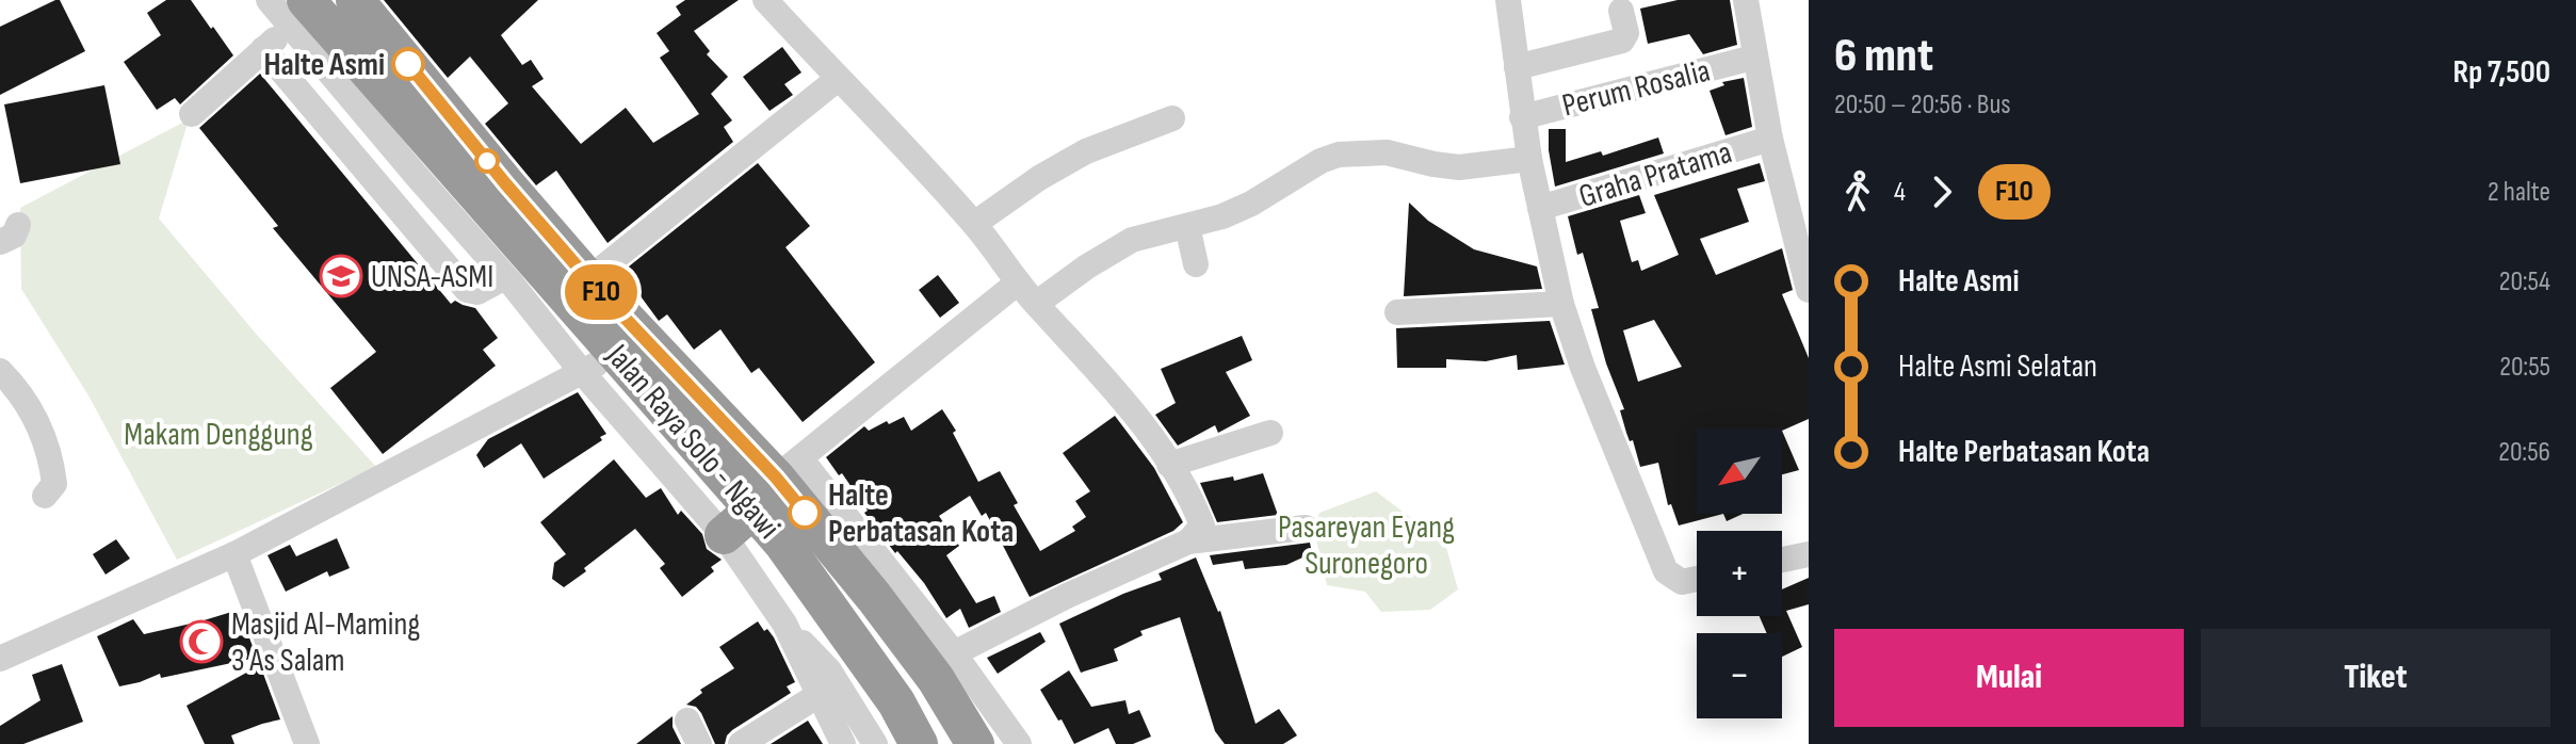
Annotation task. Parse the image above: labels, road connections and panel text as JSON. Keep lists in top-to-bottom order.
{
  "streets": {
    "highway": ["Jalan Raya Solo - Ngawi"],
    "street": ["Perum Rosalia", "Graha Pratama"]
  },
  "parks": ["Makam Denggung", "Pasareyan Eyang Suronegoro"],
  "places": {
    "other": ["Halte Asmi", "Halte Perbatasan Kota"],
    "school or university": ["UNSA-ASMI"],
    "mosque": ["Masjid Al-Maming 3 As Salam"]
  },
  "lines": ["bus line F10"],
  "north": "bottom left",
  "page": {
    "on_map": "F10",
    "heading": ["6 mnt", "20:50 – 20:56 · Bus", "Rp 7,500"],
    "legs": ["4", "F10", "2 halte"],
    "list": [
      {
        "name": "Halte Asmi",
        "value": "20:54"
      },
      {
        "name": "Halte Asmi Selatan",
        "value": "20:55"
      },
      {
        "name": "Halte Perbatasan Kota",
        "value": "20:56"
      }
    ],
    "map_buttons": ["+", "−"],
    "buttons": ["Mulai", "Tiket"]
  }
}
